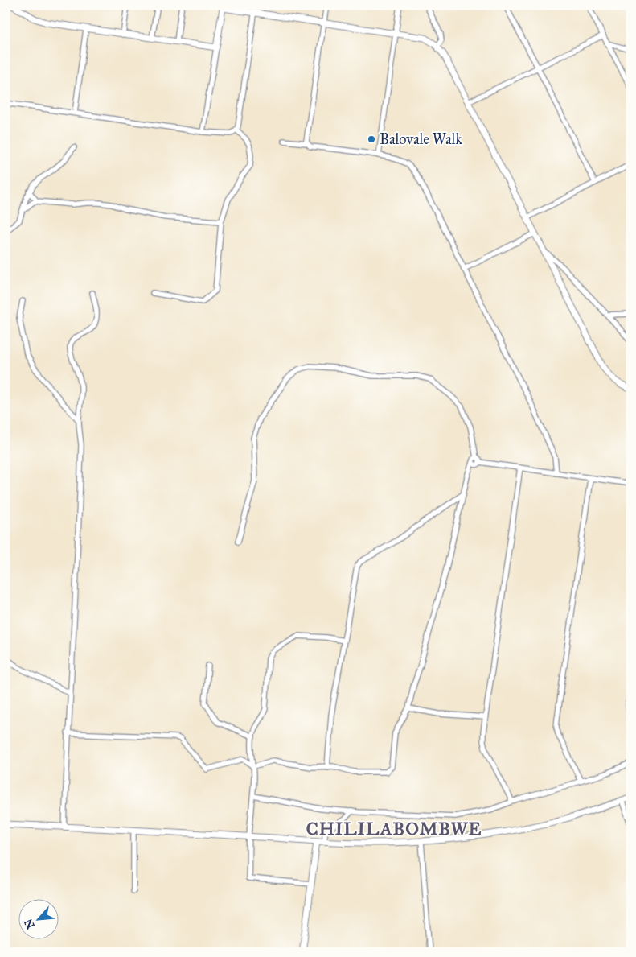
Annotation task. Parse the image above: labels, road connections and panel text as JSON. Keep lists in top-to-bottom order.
{
  "districts": ["CHILILABOMBWE"],
  "places": ["Balovale Walk"],
  "north": "bottom left"
}
